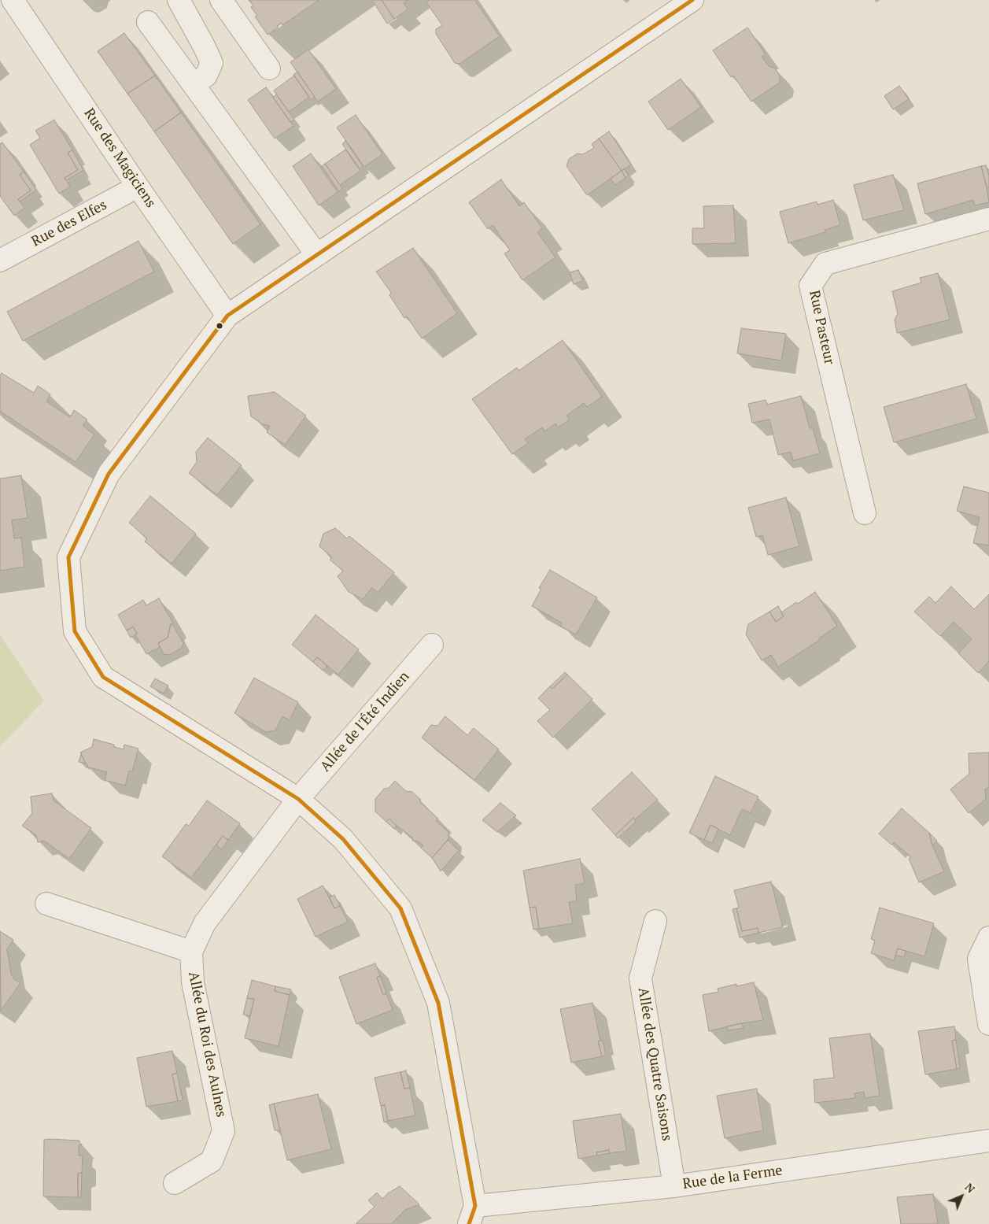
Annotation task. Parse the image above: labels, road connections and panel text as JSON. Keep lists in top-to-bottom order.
{
  "streets": {
    "street": [
      "Rue des Magiciens",
      "Rue des Elfes",
      "Rue Pasteur",
      "Allée de l'Été Indien",
      "Allée du Roi des Aulnes",
      "Allée des Quatre Saisons",
      "Rue de la Ferme"
    ]
  },
  "crossings": [
    ["Rue des Magiciens", "Rue des Elfes"],
    ["Allée de l'Été Indien", "Allée du Roi des Aulnes"],
    ["Allée des Quatre Saisons", "Rue de la Ferme"]
  ],
  "north": "top right"
}
